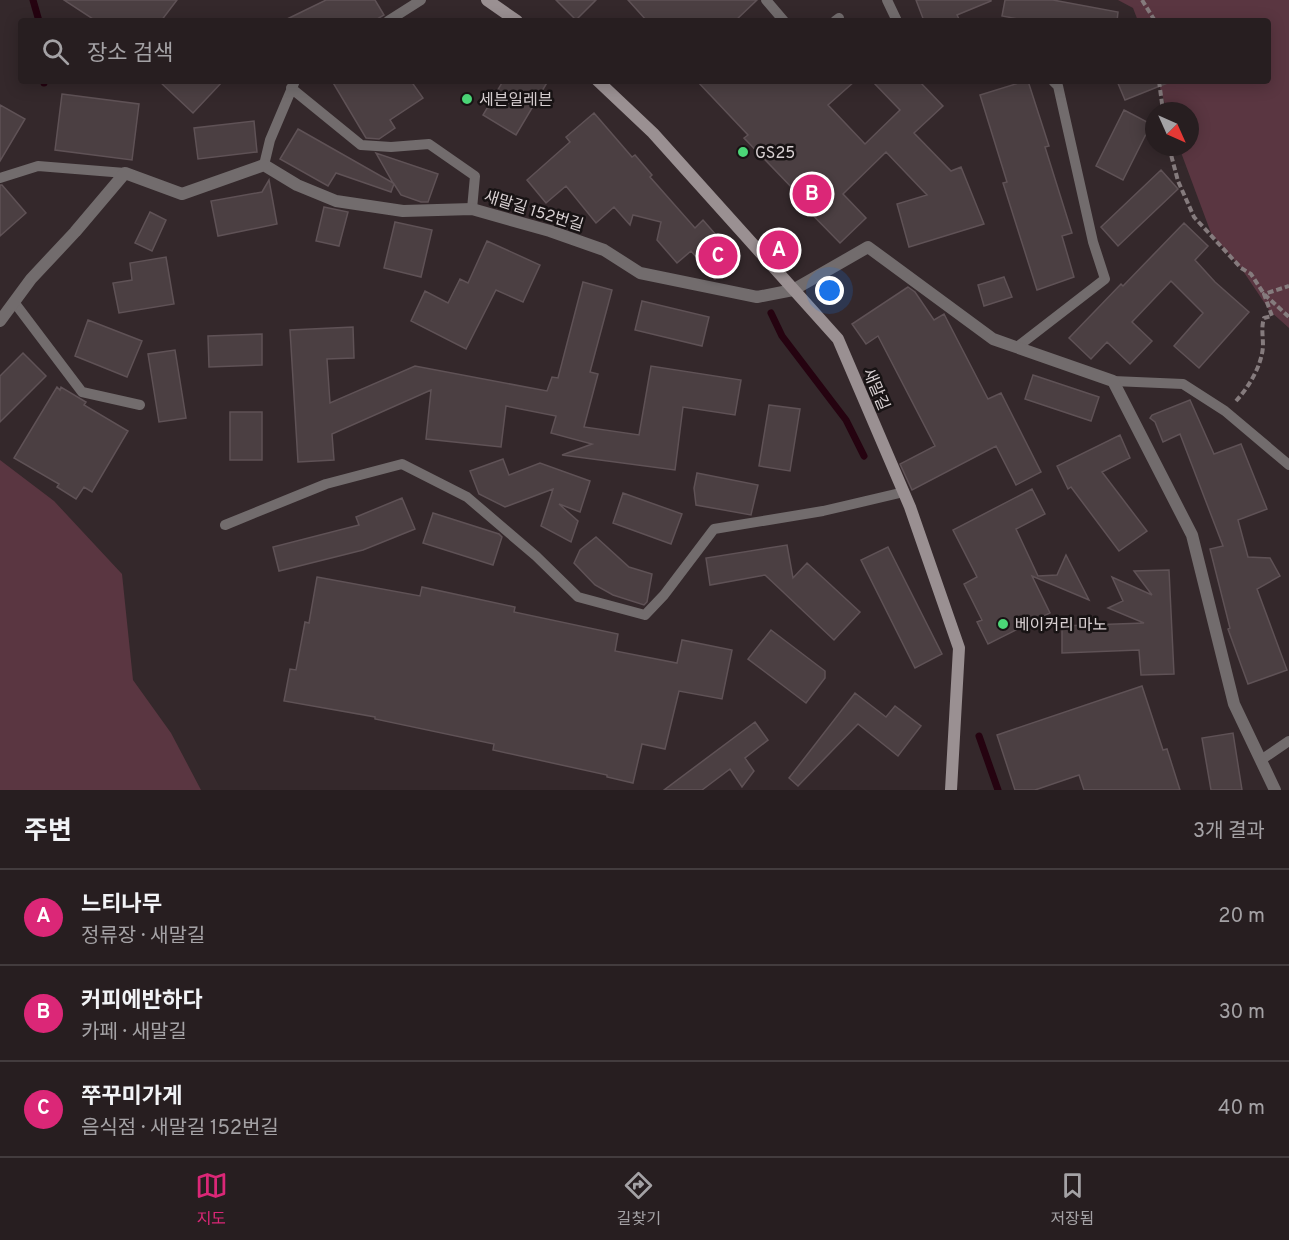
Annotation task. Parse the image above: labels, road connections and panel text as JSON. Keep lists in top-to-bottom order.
{
  "streets": {
    "street": ["새말길 152번길", "새말길"]
  },
  "crossings": [
    ["새말길 152번길", "새말길"]
  ],
  "places": ["세븐일레븐", "GS25", "베이커리 마노"],
  "north": "bottom right",
  "page": {
    "search": "장소 검색",
    "pins": ["B", "A", "C"],
    "heading": ["주변", "3개 결과"],
    "list": [
      {
        "mark": "A",
        "name": "느티나무",
        "note": "정류장 · 새말길",
        "value": "20 m"
      },
      {
        "mark": "B",
        "name": "커피에반하다",
        "note": "카페 · 새말길",
        "value": "30 m"
      },
      {
        "mark": "C",
        "name": "쭈꾸미가게",
        "note": "음식점 · 새말길 152번길",
        "value": "40 m"
      }
    ],
    "nav": ["지도", "길찾기", "저장됨"]
  }
}
